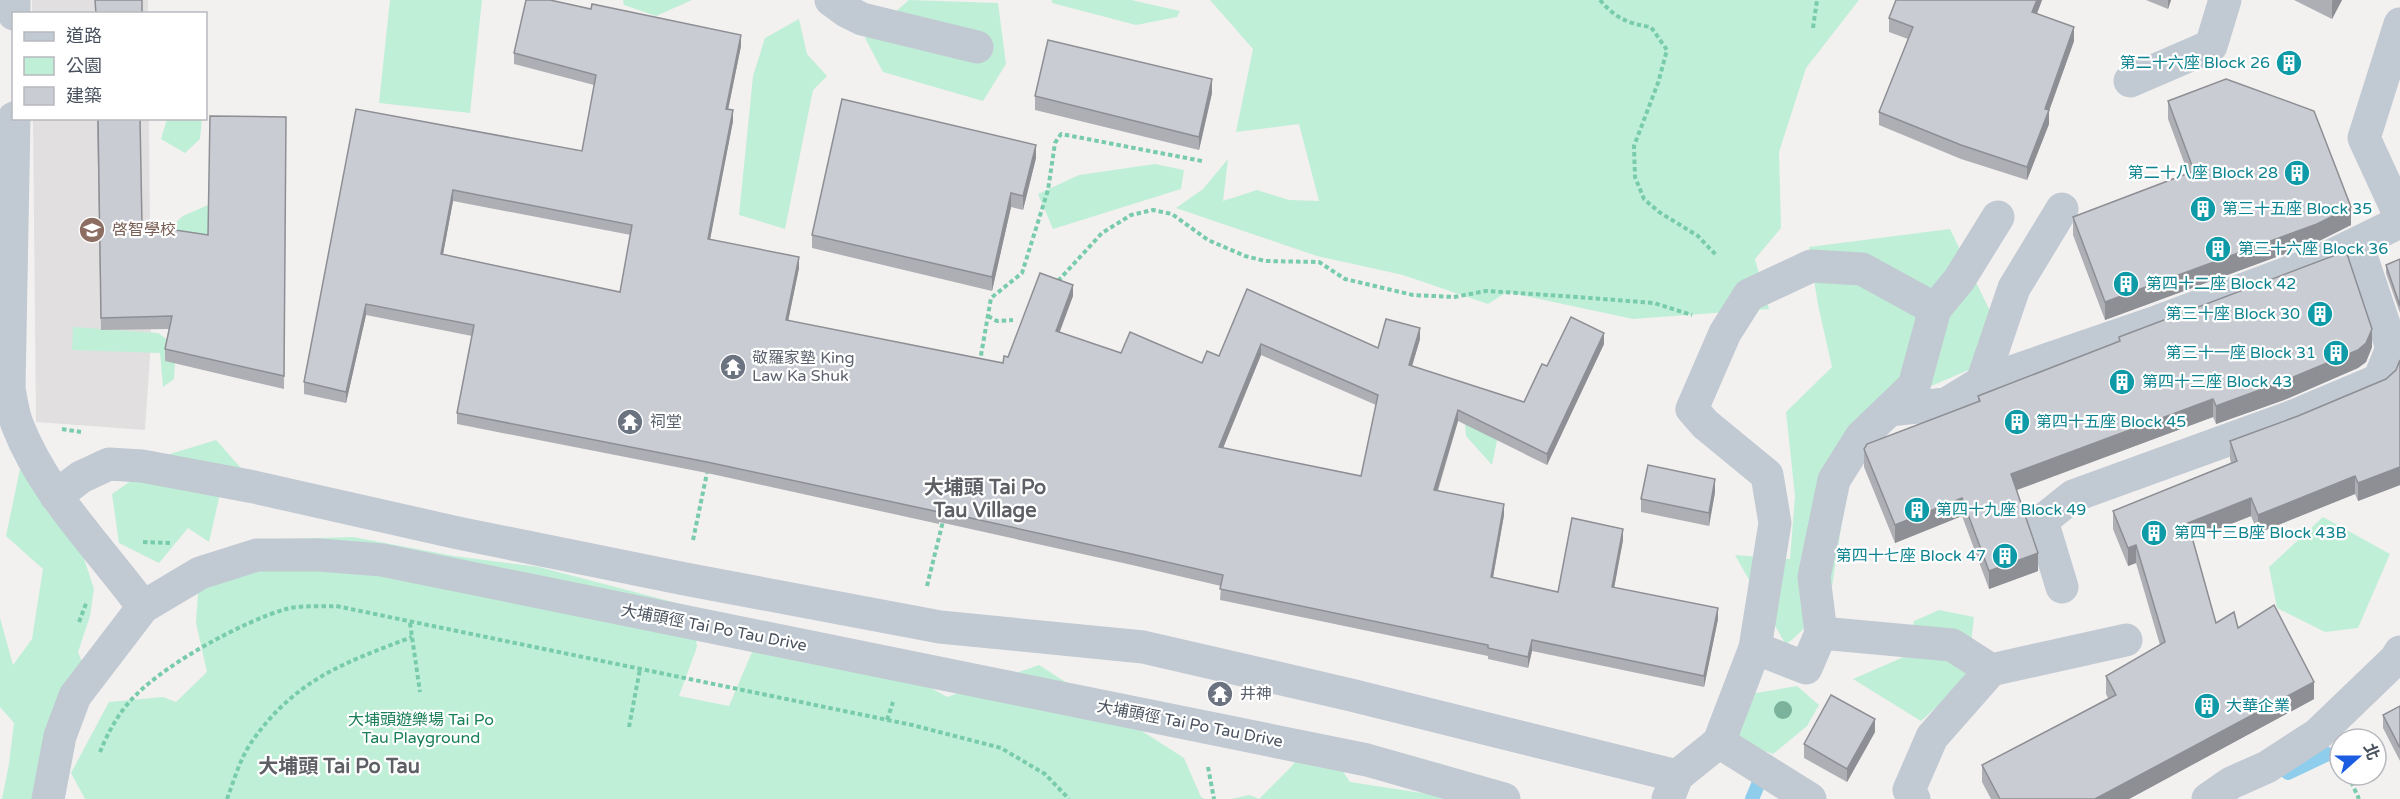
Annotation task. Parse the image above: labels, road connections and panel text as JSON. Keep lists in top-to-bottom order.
{
  "streets": {
    "street": ["大埔頭徑 Tai Po Tau Drive"]
  },
  "districts": ["大埔頭 Tai Po Tau Village", "大埔頭 Tai Po Tau"],
  "parks": ["大埔頭遊樂場 Tai Po Tau Playground"],
  "places": {
    "building": [
      "第二十六座 Block 26",
      "第二十八座 Block 28",
      "第三十五座 Block 35",
      "第三十六座 Block 36",
      "第四十二座 Block 42",
      "第三十座 Block 30",
      "第三十一座 Block 31",
      "第四十三座 Block 43",
      "第四十五座 Block 45",
      "第四十九座 Block 49",
      "第四十三B座 Block 43B",
      "第四十七座 Block 47",
      "大華企業"
    ],
    "school or university": ["啓智學校"],
    "temple": ["敬羅家塾 King Law Ka Shuk", "祠堂", "井神"]
  },
  "legend": ["道路", "公園", "建築"],
  "north": "right"
}
